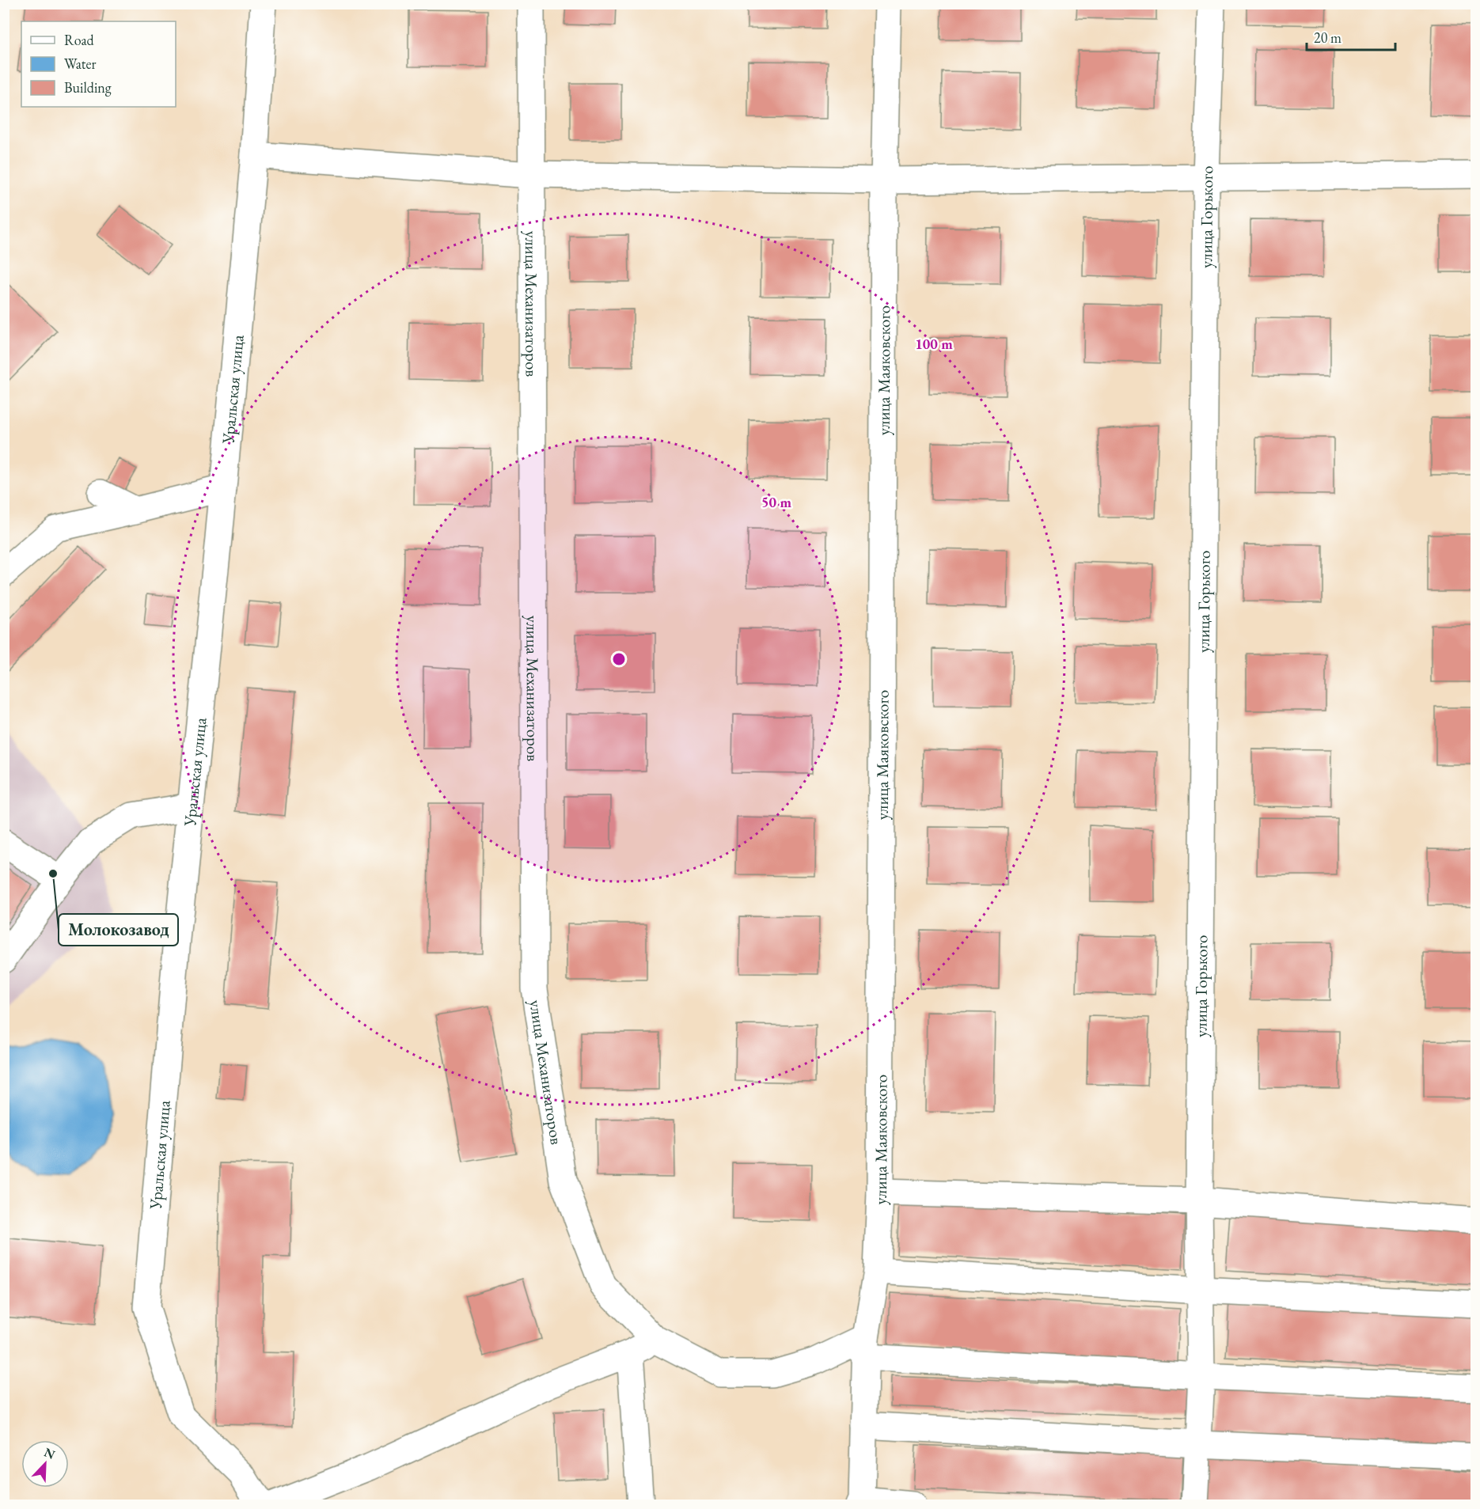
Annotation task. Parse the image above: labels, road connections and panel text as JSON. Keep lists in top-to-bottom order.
{
  "streets": {
    "street": [
      "улица Горького",
      "улица Механизаторов",
      "улица Маяковского",
      "Уральская улица"
    ]
  },
  "crossings": [
    ["улица Механизаторов", "улица Маяковского"]
  ],
  "places": ["Молокозавод"],
  "legend": ["Road", "Water", "Building"],
  "scale_bar": "20 m",
  "north": "top right",
  "rings": ["100 m", "50 m"]
}
